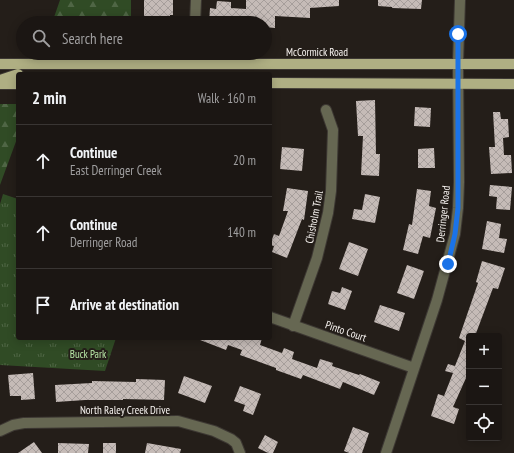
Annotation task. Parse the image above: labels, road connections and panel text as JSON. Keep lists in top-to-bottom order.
{
  "streets": {
    "main road": ["McCormick Road"],
    "street": [
      "Derringer Road",
      "Chisholm Trail",
      "Pinto Court",
      "North Raley Creek Drive"
    ]
  },
  "crossings": [
    ["McCormick Road", "Derringer Road"],
    ["Derringer Road", "Pinto Court"],
    ["Chisholm Trail", "Pinto Court"]
  ],
  "parks": ["Buck Park"],
  "page": {
    "search": "Search here",
    "heading": ["2 min", "Walk · 160 m"],
    "list": [
      ["Continue", "East Derringer Creek", "20 m"],
      ["Continue", "Derringer Road", "140 m"],
      "Arrive at destination"
    ],
    "map_buttons": ["+", "−"]
  }
}
